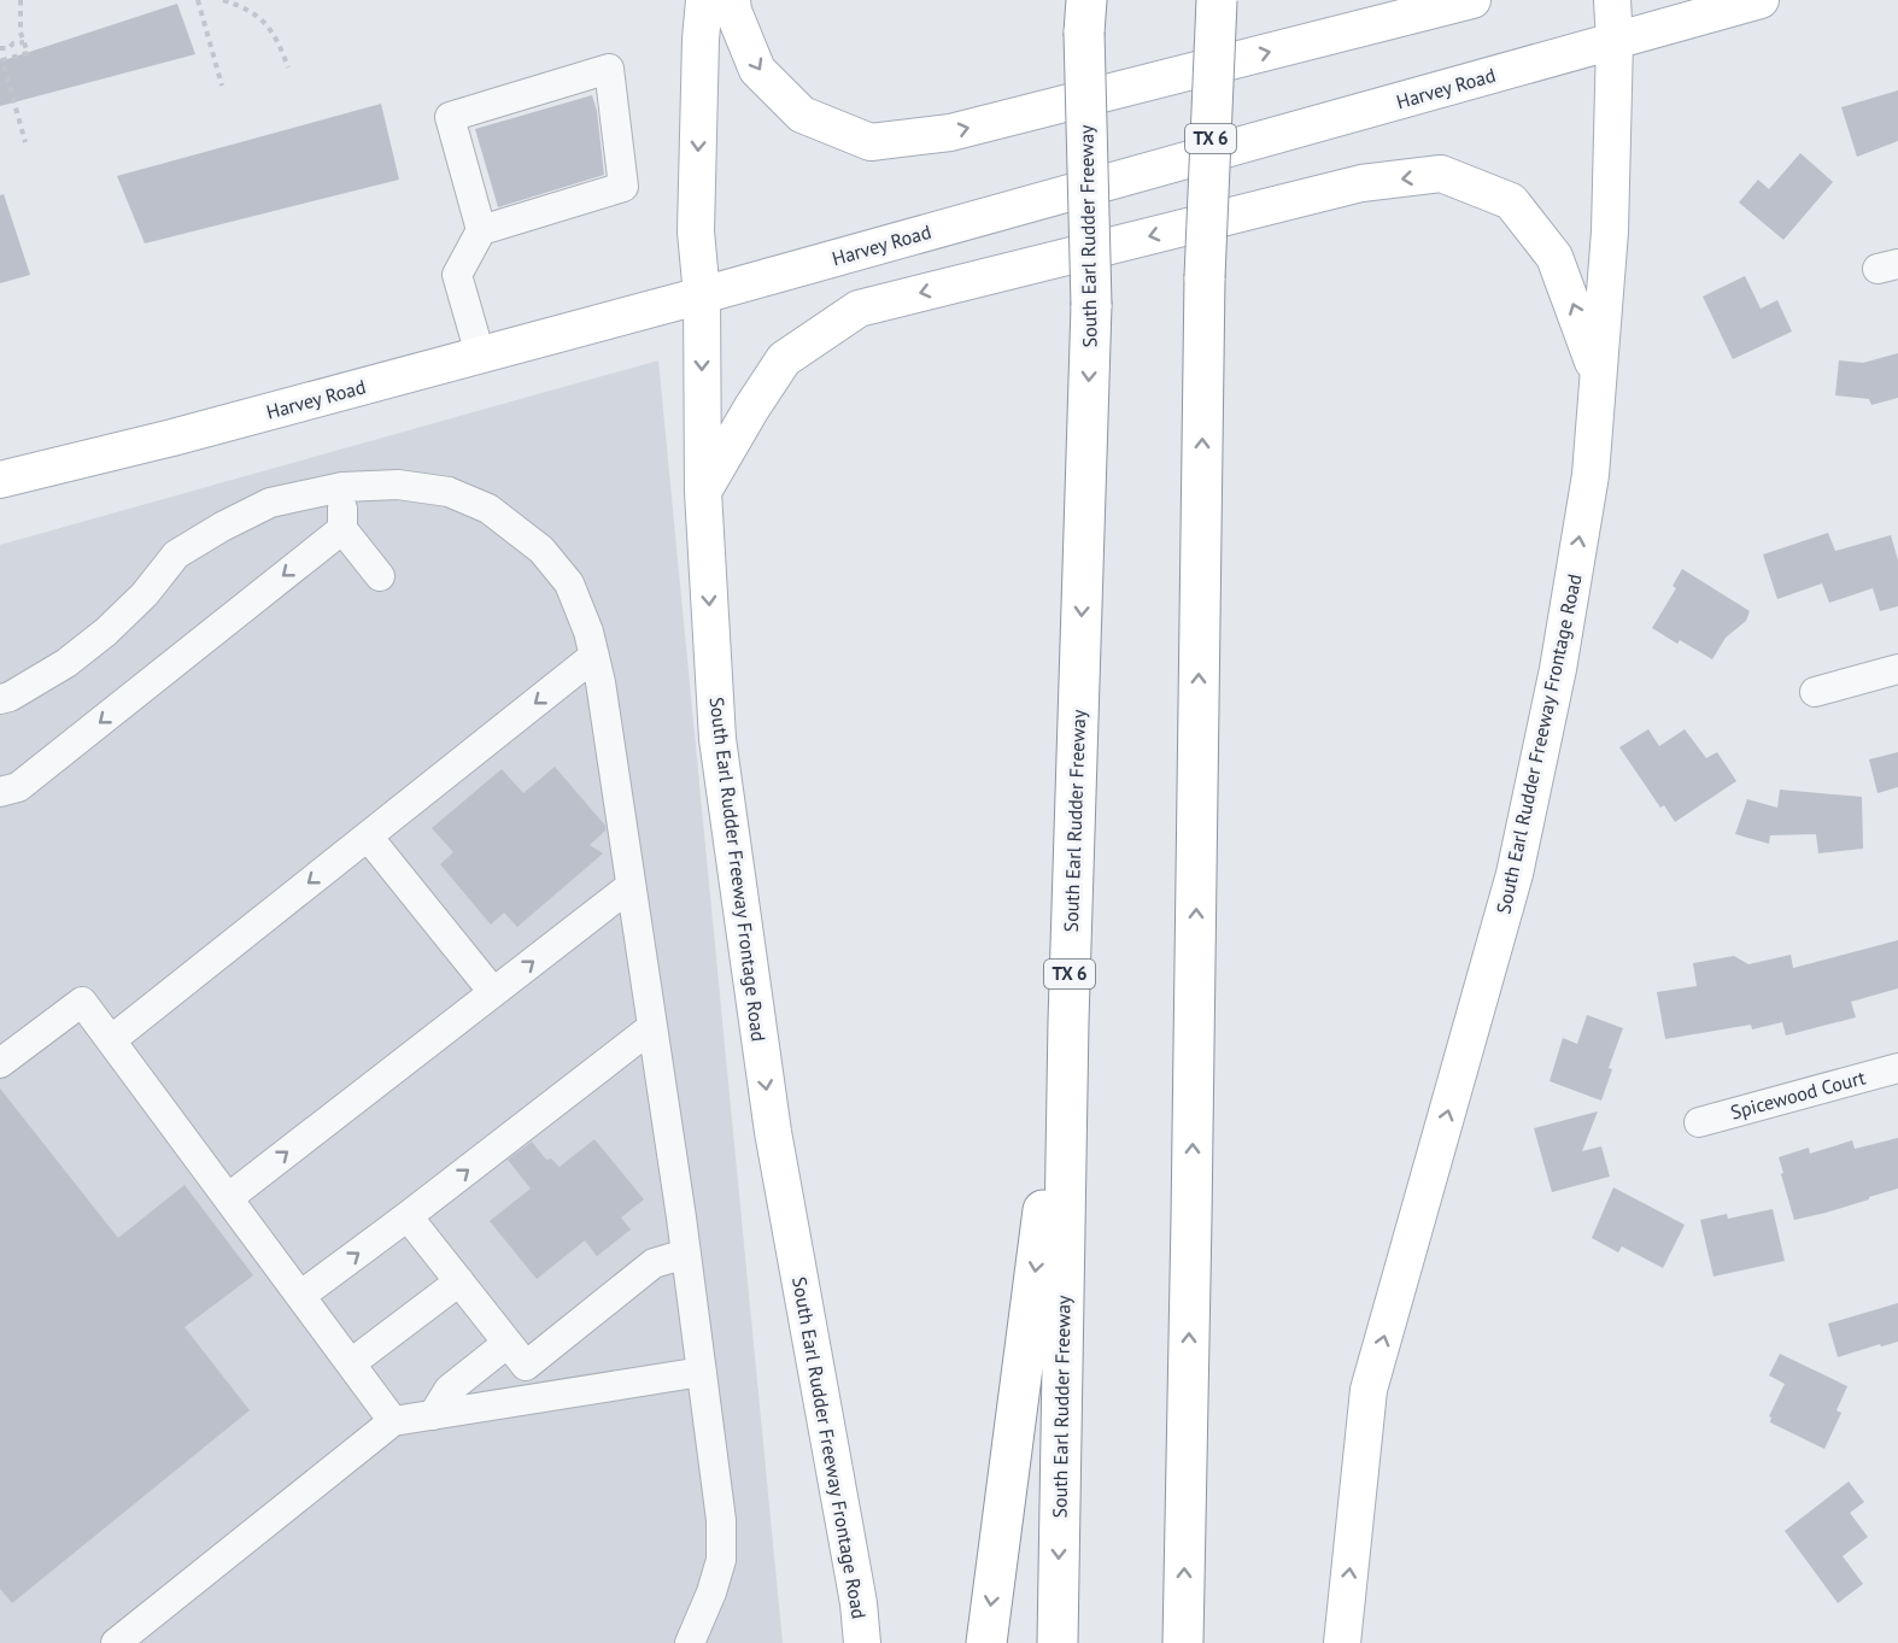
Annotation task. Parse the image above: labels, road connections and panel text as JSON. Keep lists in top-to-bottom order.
{
  "streets": {
    "highway": ["TX 6", "South Earl Rudder Freeway"],
    "main road": ["Harvey Road", "South Earl Rudder Freeway Frontage Road"],
    "street": ["Spicewood Court"]
  },
  "crossings": [
    ["Harvey Road", "South Earl Rudder Freeway Frontage Road"]
  ]
}
